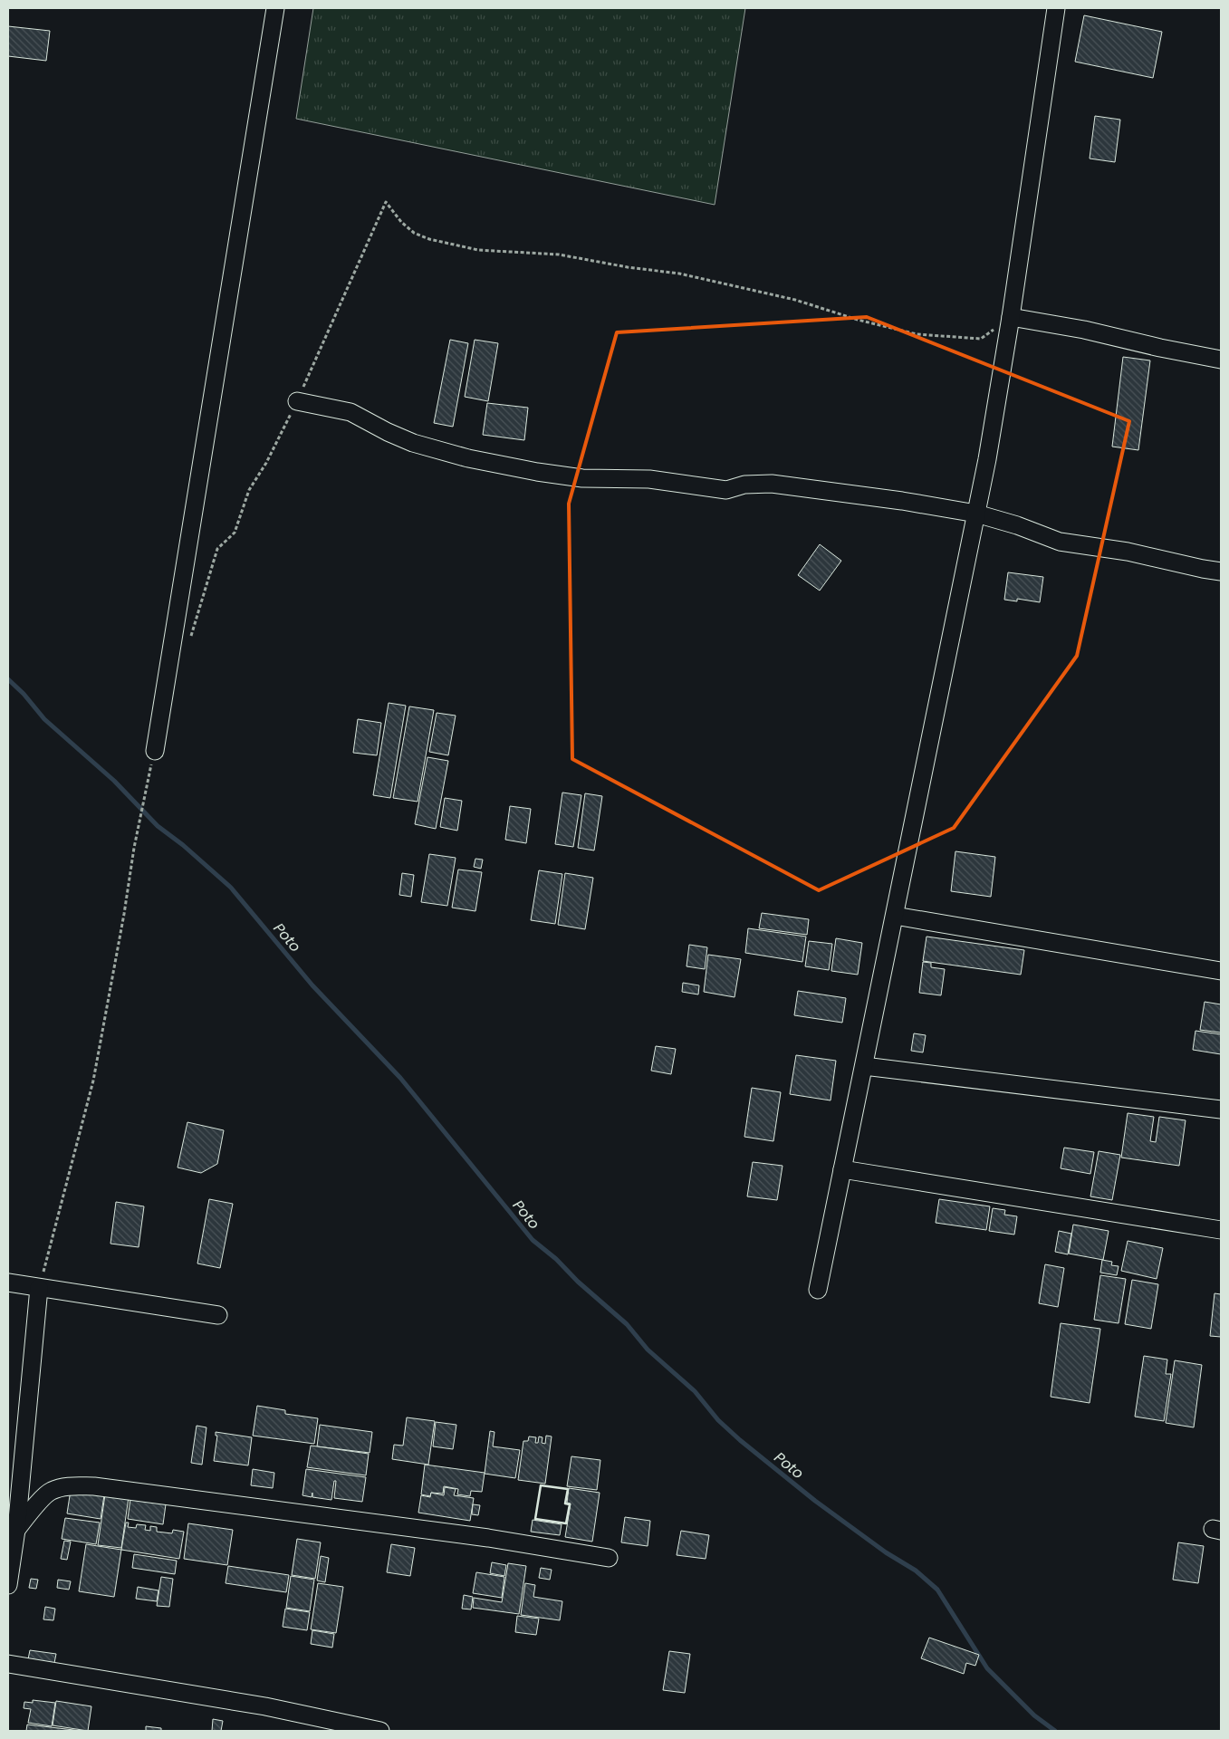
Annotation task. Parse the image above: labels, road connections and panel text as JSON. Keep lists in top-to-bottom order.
{
  "water": ["Poto"]
}
